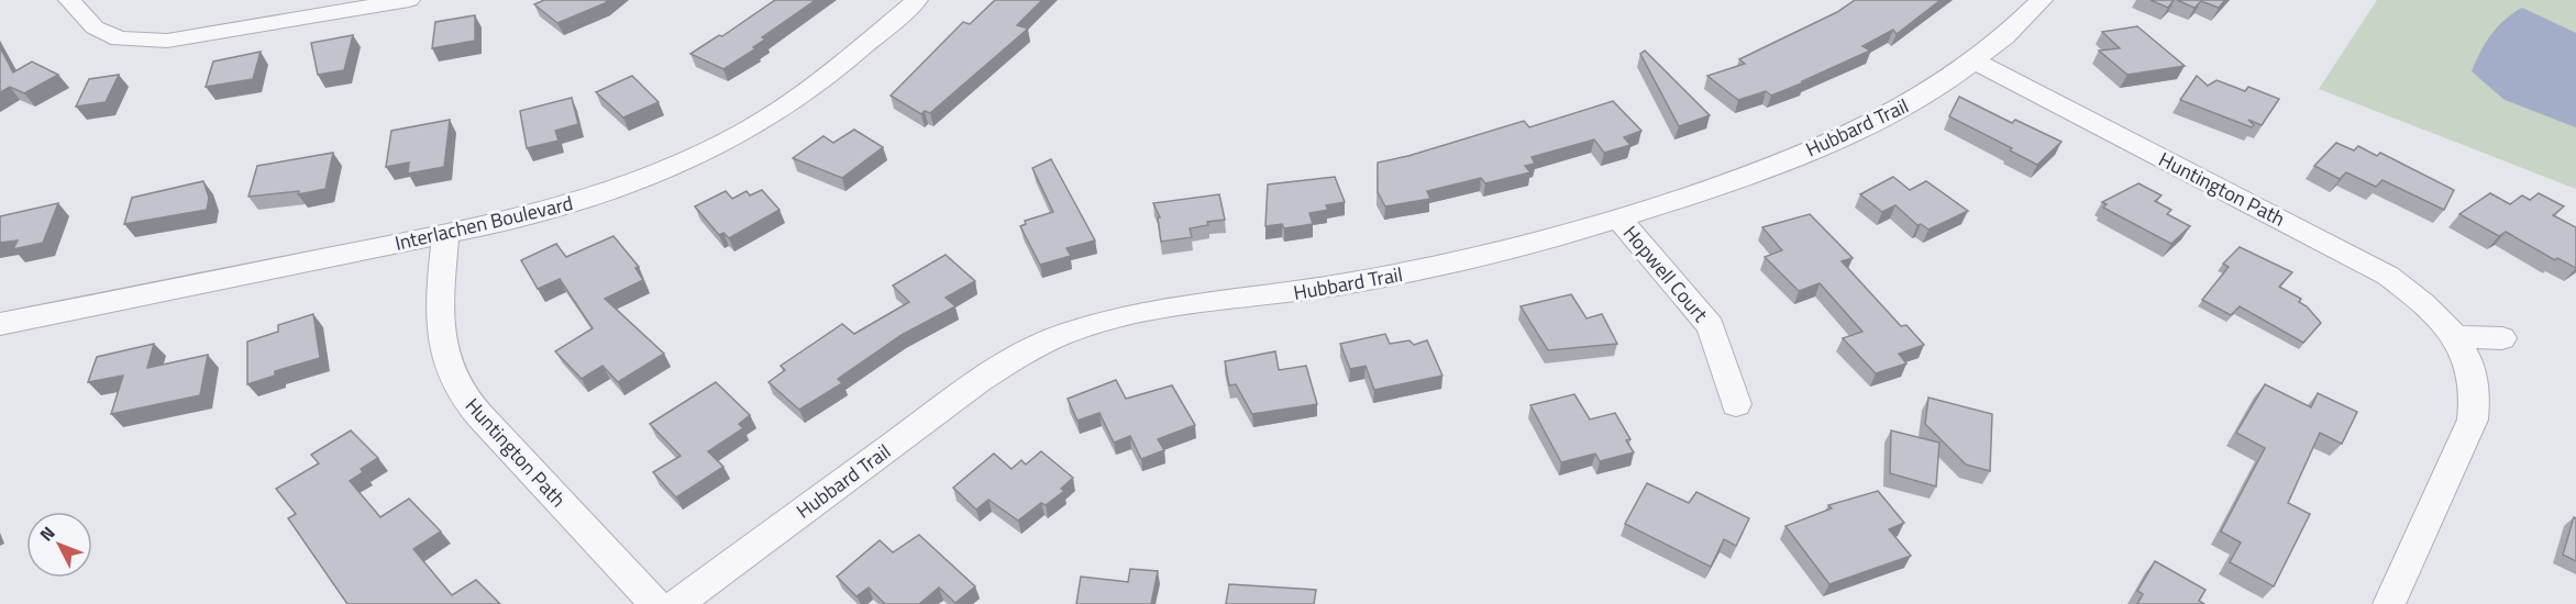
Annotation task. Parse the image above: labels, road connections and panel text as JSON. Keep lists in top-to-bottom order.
{
  "streets": {
    "street": [
      "Hubbard Trail",
      "Huntington Path",
      "Interlachen Boulevard",
      "Hopwell Court"
    ]
  },
  "crossings": [
    ["Hubbard Trail", "Huntington Path"],
    ["Hubbard Trail", "Hopwell Court"],
    ["Huntington Path", "Interlachen Boulevard"]
  ],
  "north": "top left"
}
